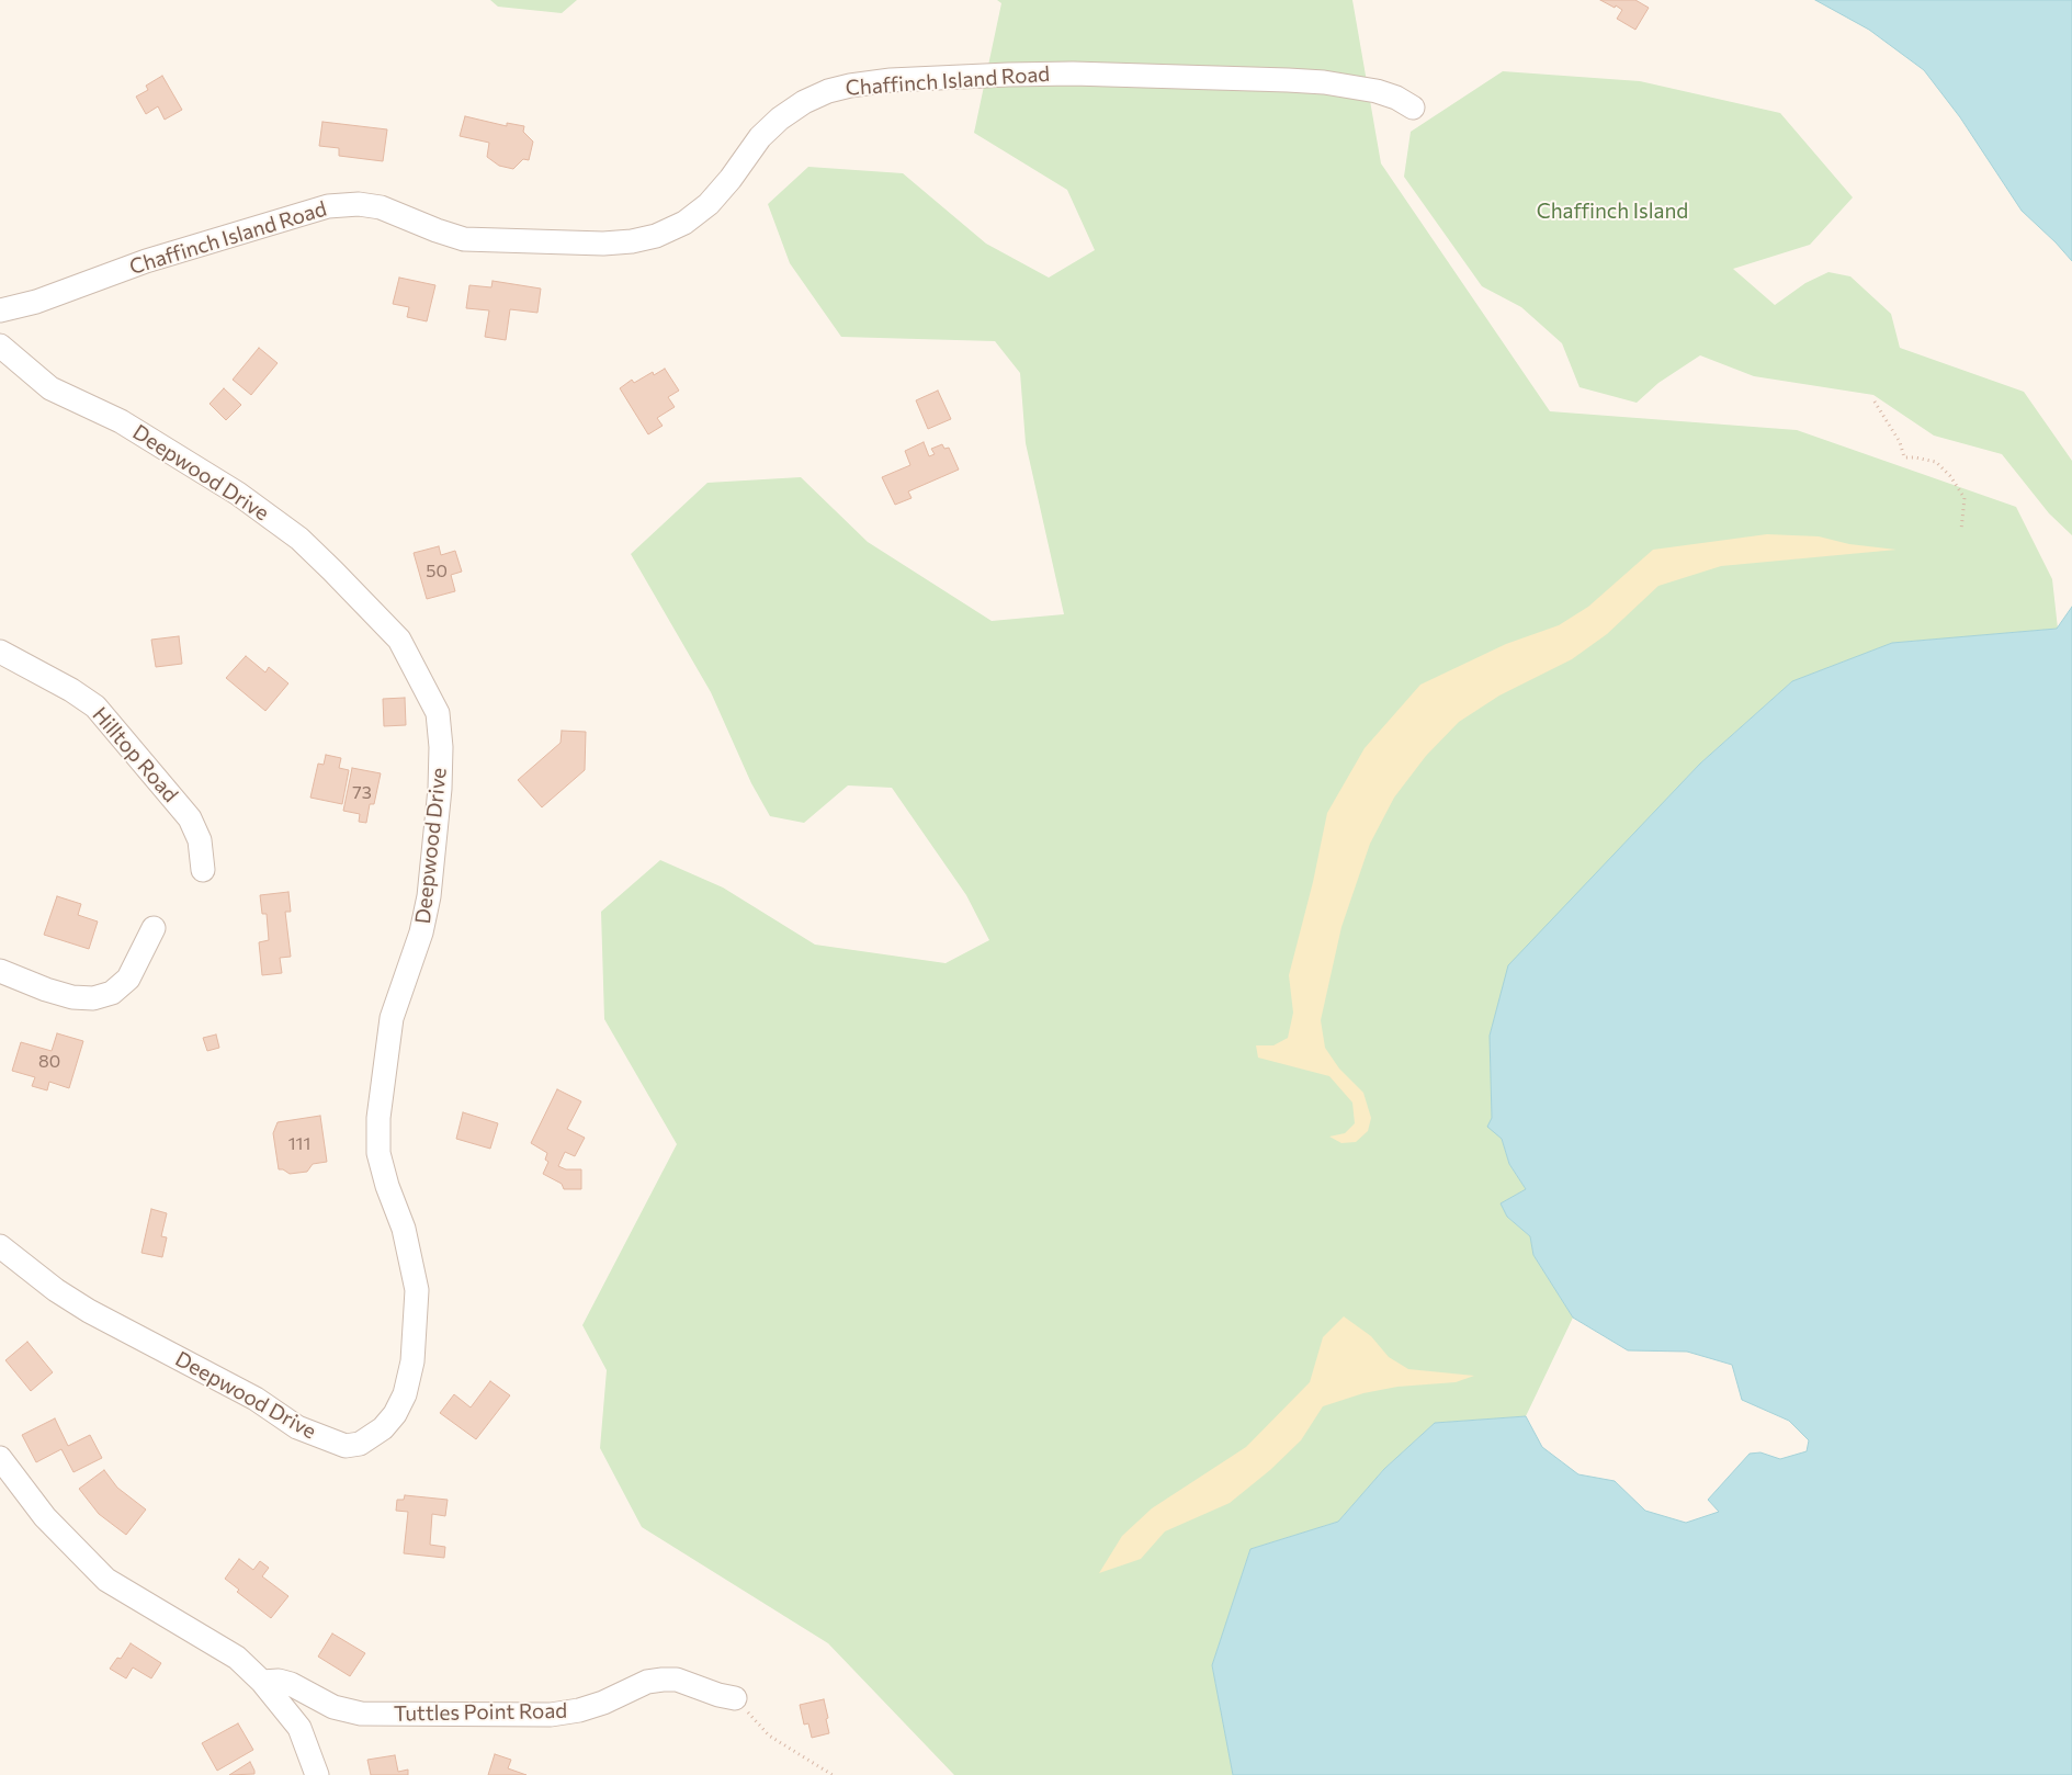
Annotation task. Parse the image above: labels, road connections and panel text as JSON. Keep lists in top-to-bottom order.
{
  "streets": {
    "street": [
      "Chaffinch Island Road",
      "Deepwood Drive",
      "Hilltop Road",
      "Tuttles Point Road"
    ]
  },
  "parks": ["Chaffinch Island"],
  "house_numbers": [
    "50",
    "73",
    "80",
    "111"
  ]
}
